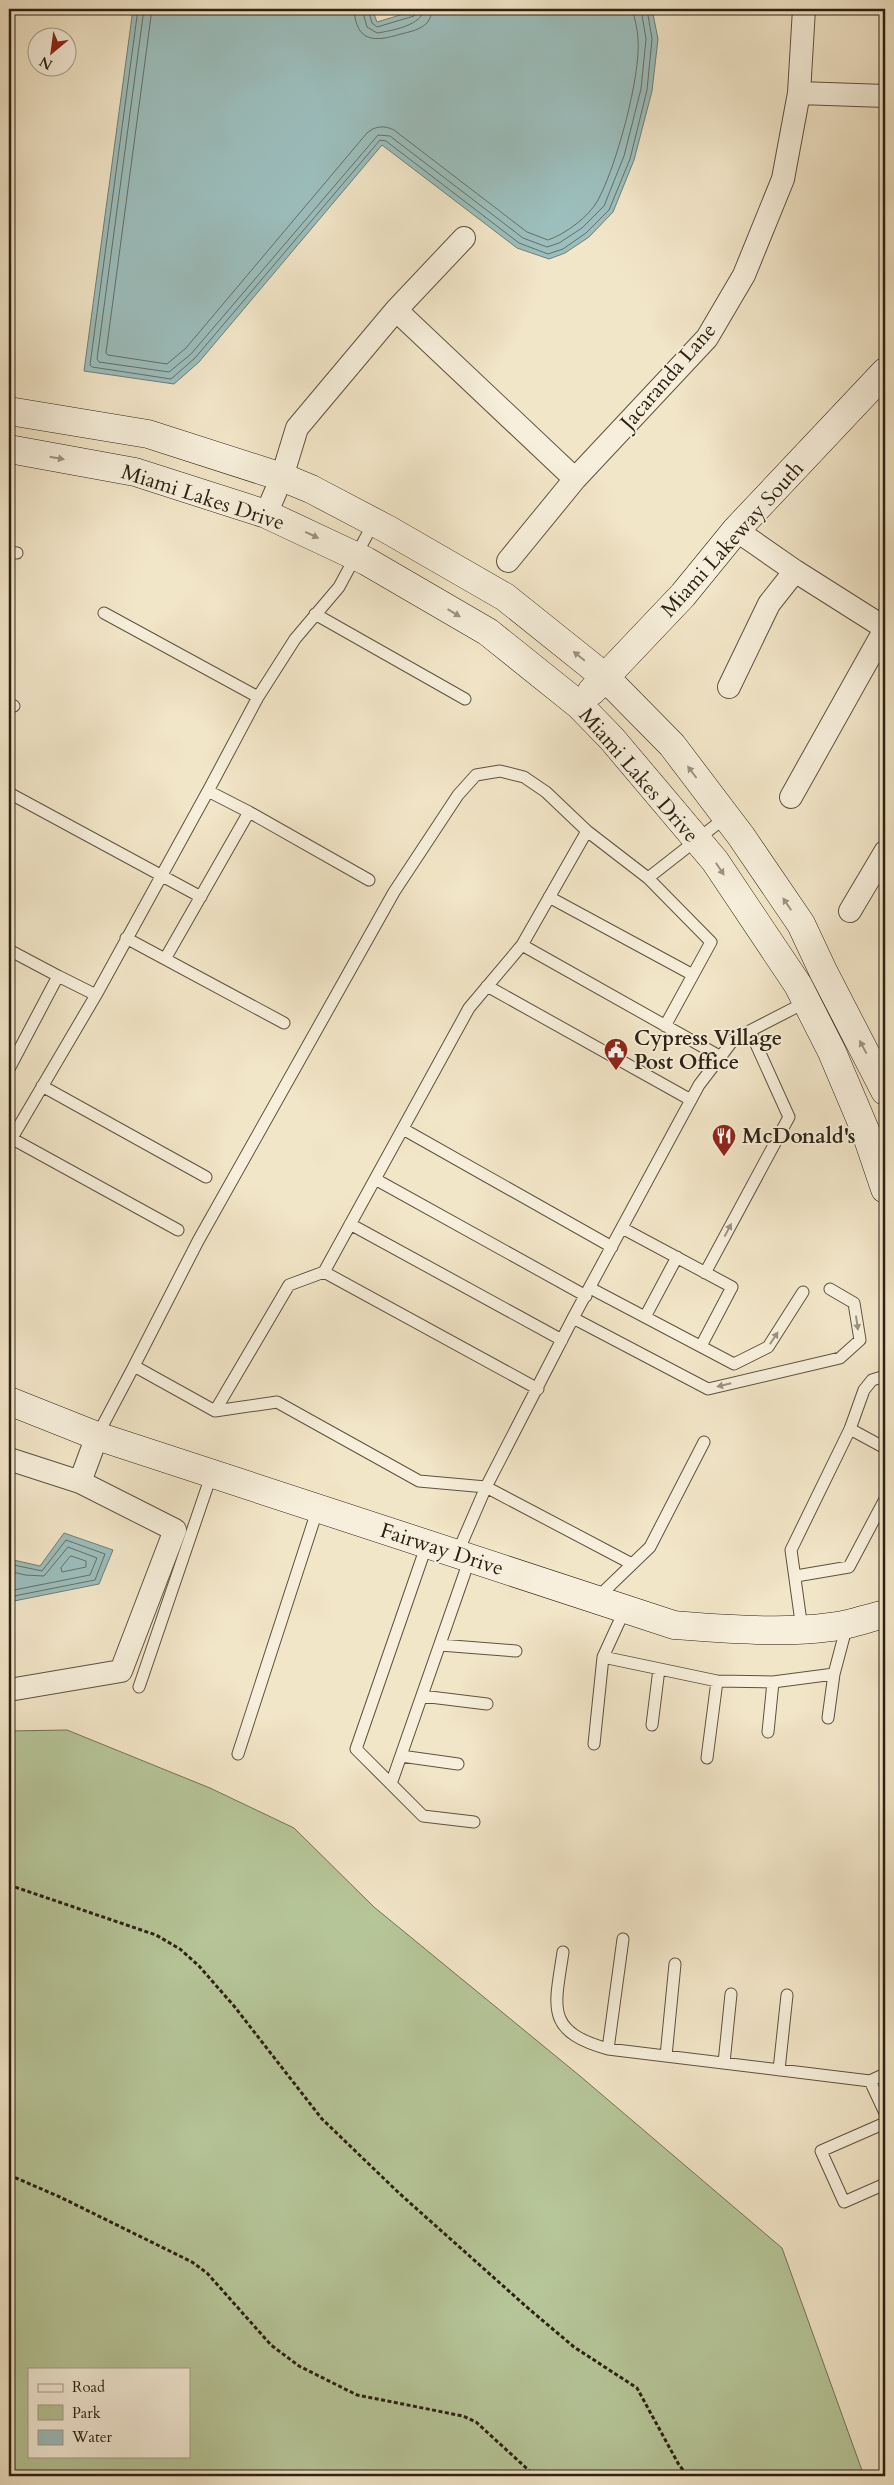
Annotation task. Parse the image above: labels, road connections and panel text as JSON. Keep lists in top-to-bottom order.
{
  "streets": {
    "main road": ["Miami Lakes Drive", "Miami Lakeway South", "Fairway Drive"],
    "street": ["Jacaranda Lane"]
  },
  "crossings": [
    ["Miami Lakes Drive", "Miami Lakeway South"]
  ],
  "places": {
    "public building": ["Cypress Village Post Office"],
    "restaurant": ["McDonald's"]
  },
  "legend": ["Road", "Park", "Water"],
  "north": "bottom left"
}
